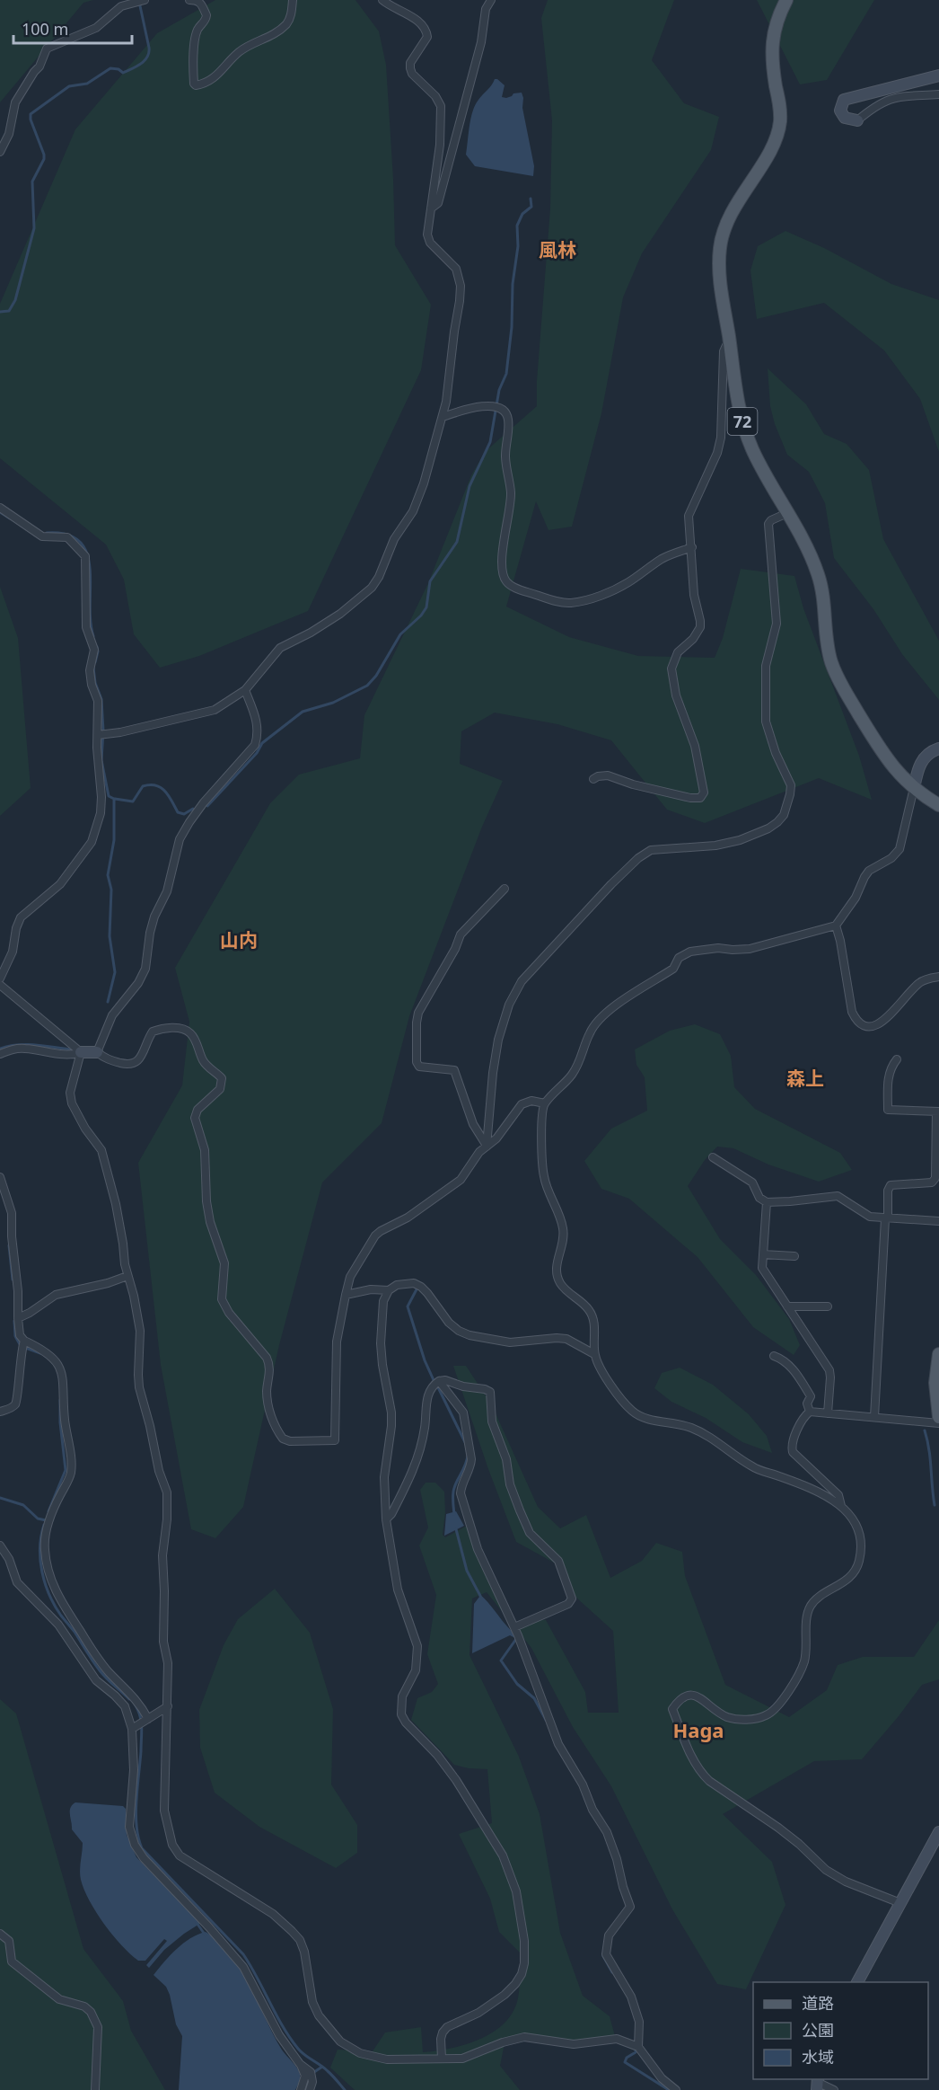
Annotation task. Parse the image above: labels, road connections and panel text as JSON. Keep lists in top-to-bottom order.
{
  "streets": {
    "main road": ["72"]
  },
  "districts": [
    "風林",
    "山内",
    "森上",
    "Haga"
  ],
  "legend": ["道路", "公園", "水域"],
  "scale_bar": "100 m"
}
